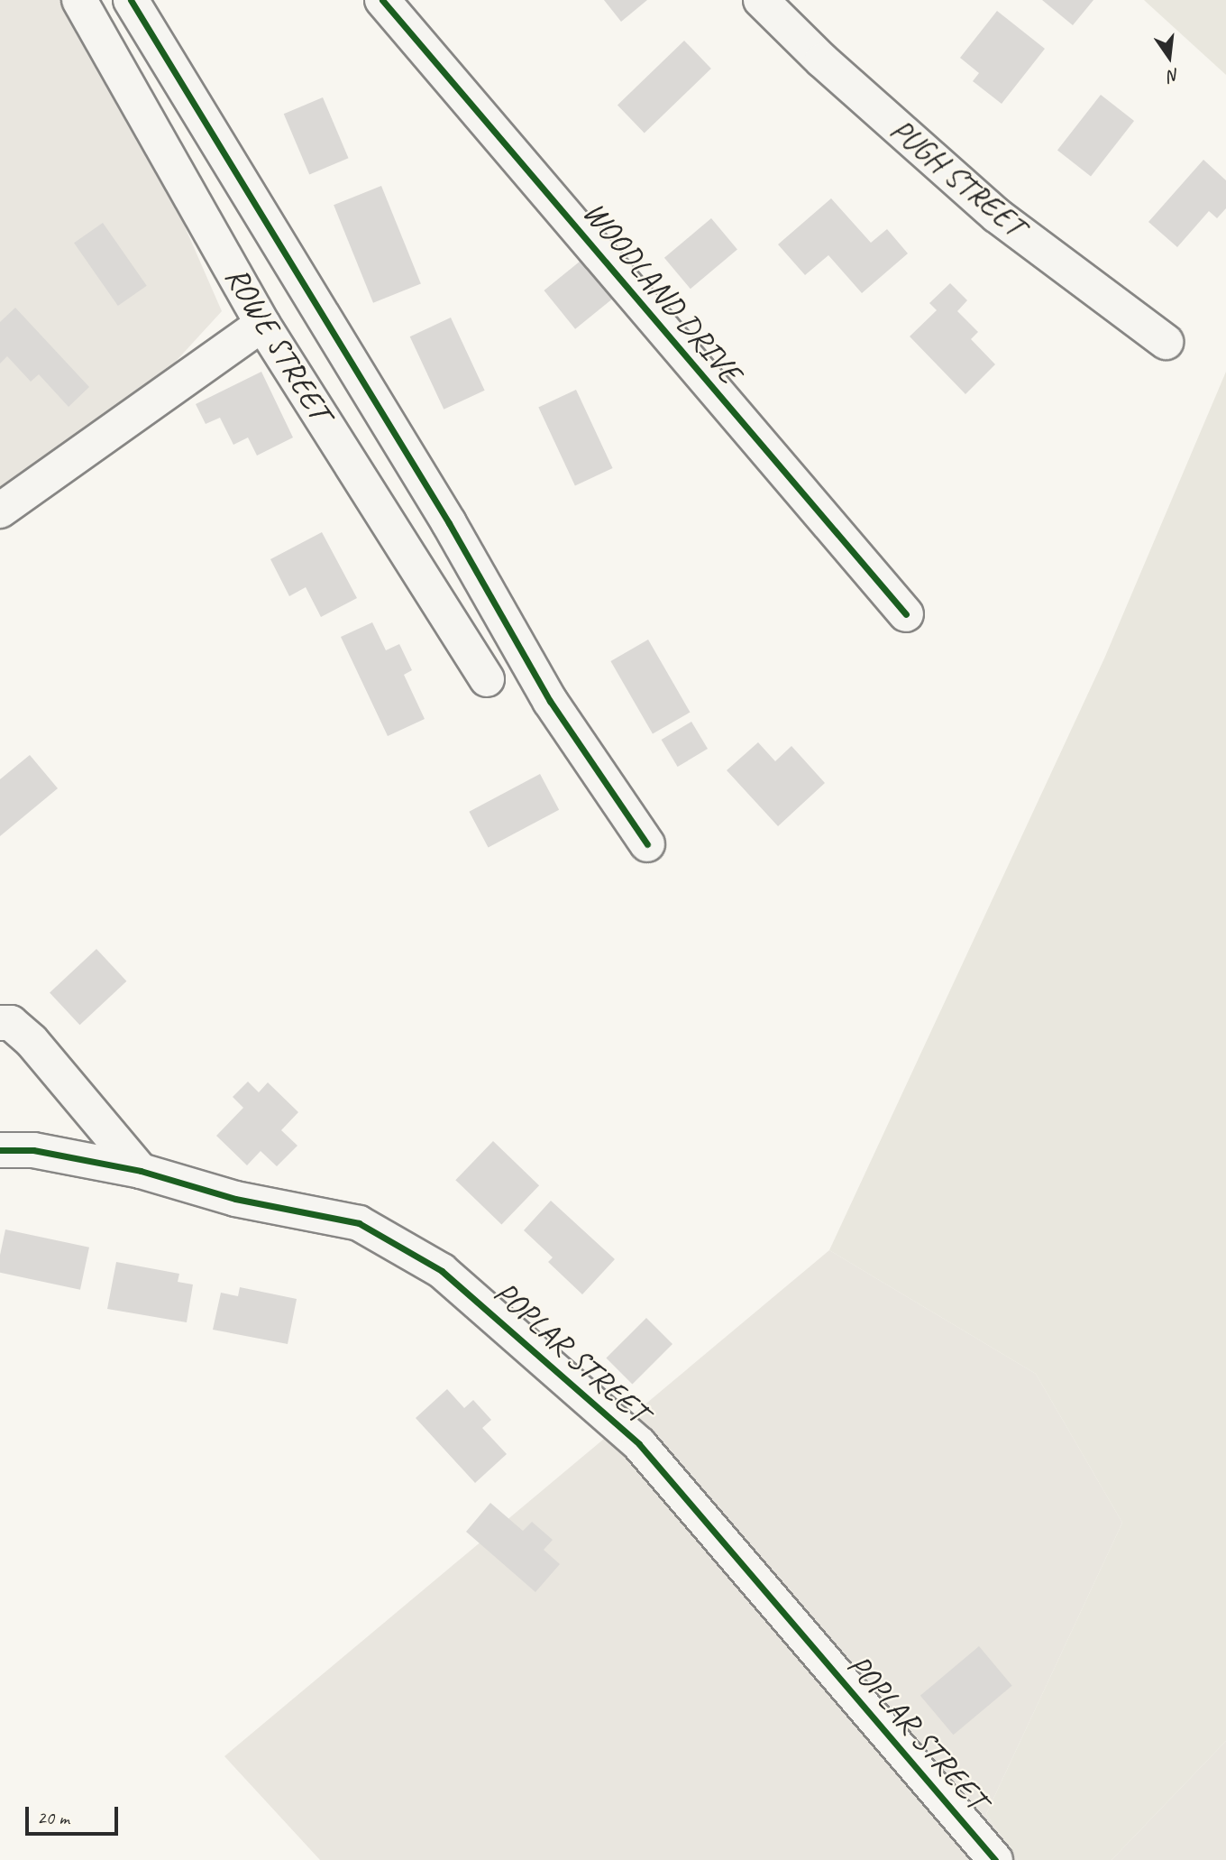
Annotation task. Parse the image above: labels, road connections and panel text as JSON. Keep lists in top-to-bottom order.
{
  "streets": {
    "street": [
      "PUGH STREET",
      "WOODLAND DRIVE",
      "ROWE STREET",
      "POPLAR STREET"
    ]
  },
  "scale_bar": "20 m",
  "north": "bottom"
}
